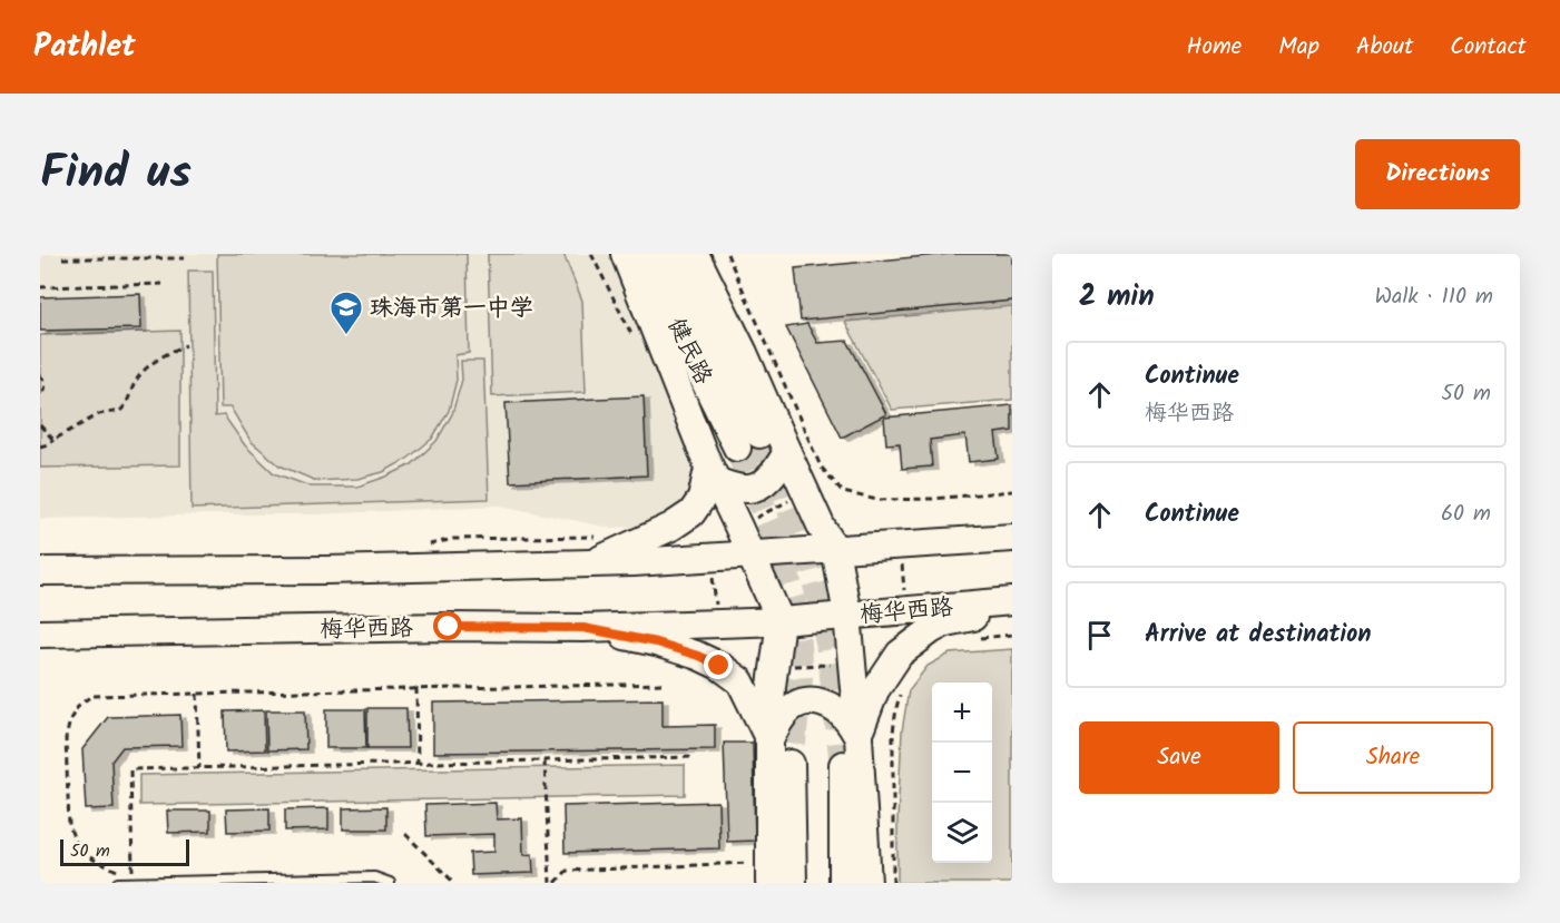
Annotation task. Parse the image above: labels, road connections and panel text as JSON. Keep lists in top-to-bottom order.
{
  "streets": {
    "main road": ["健民路", "梅华西路"]
  },
  "places": {
    "school or university": ["珠海市第一中学"]
  },
  "scale_bar": "50 m",
  "page": {
    "header": "Pathlet",
    "nav": [
      "Home",
      "Map",
      "About",
      "Contact"
    ],
    "title": "Find us",
    "buttons": [
      "Directions",
      ["Save", "Share"]
    ],
    "heading": ["2 min", "Walk · 110 m"],
    "list": [
      ["Continue", "梅华西路", "50 m"],
      ["Continue", "60 m"],
      "Arrive at destination"
    ],
    "map_buttons": ["+", "−"],
    "scale": "50 m"
  }
}
